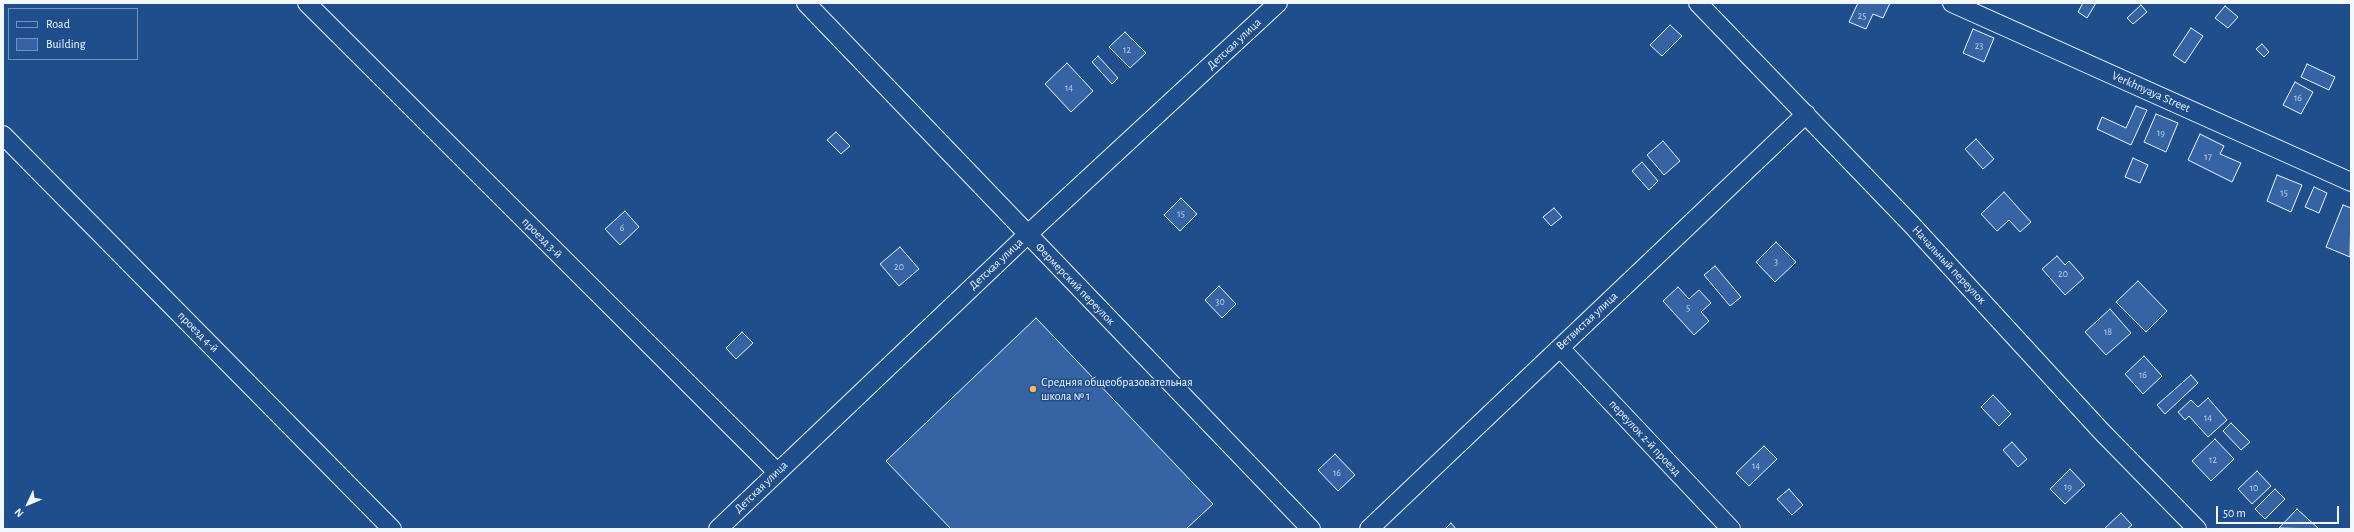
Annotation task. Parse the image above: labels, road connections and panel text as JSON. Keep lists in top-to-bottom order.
{
  "streets": {
    "street": [
      "Детская улица",
      "Verkhnyaya Street",
      "проезд 3-й",
      "Начальный переулок",
      "Фермерский переулок",
      "Ветвистая улица",
      "проезд 4-й",
      "переулок 2-й проезд"
    ]
  },
  "crossings": [
    ["Детская улица", "проезд 3-й"],
    ["Детская улица", "Фермерский переулок"],
    ["Начальный переулок", "Ветвистая улица"],
    ["Ветвистая улица", "переулок 2-й проезд"]
  ],
  "places": ["Средняя общеобразовательная школа № 1"],
  "house_numbers": [
    "25",
    "23",
    "12",
    "14",
    "16",
    "19",
    "17",
    "15",
    "15",
    "6",
    "3",
    "20",
    "20",
    "30",
    "5",
    "18",
    "16",
    "14",
    "12",
    "14",
    "16",
    "19",
    "10"
  ],
  "legend": ["Road", "Building"],
  "scale_bar": "50 m",
  "north": "bottom left"
}
